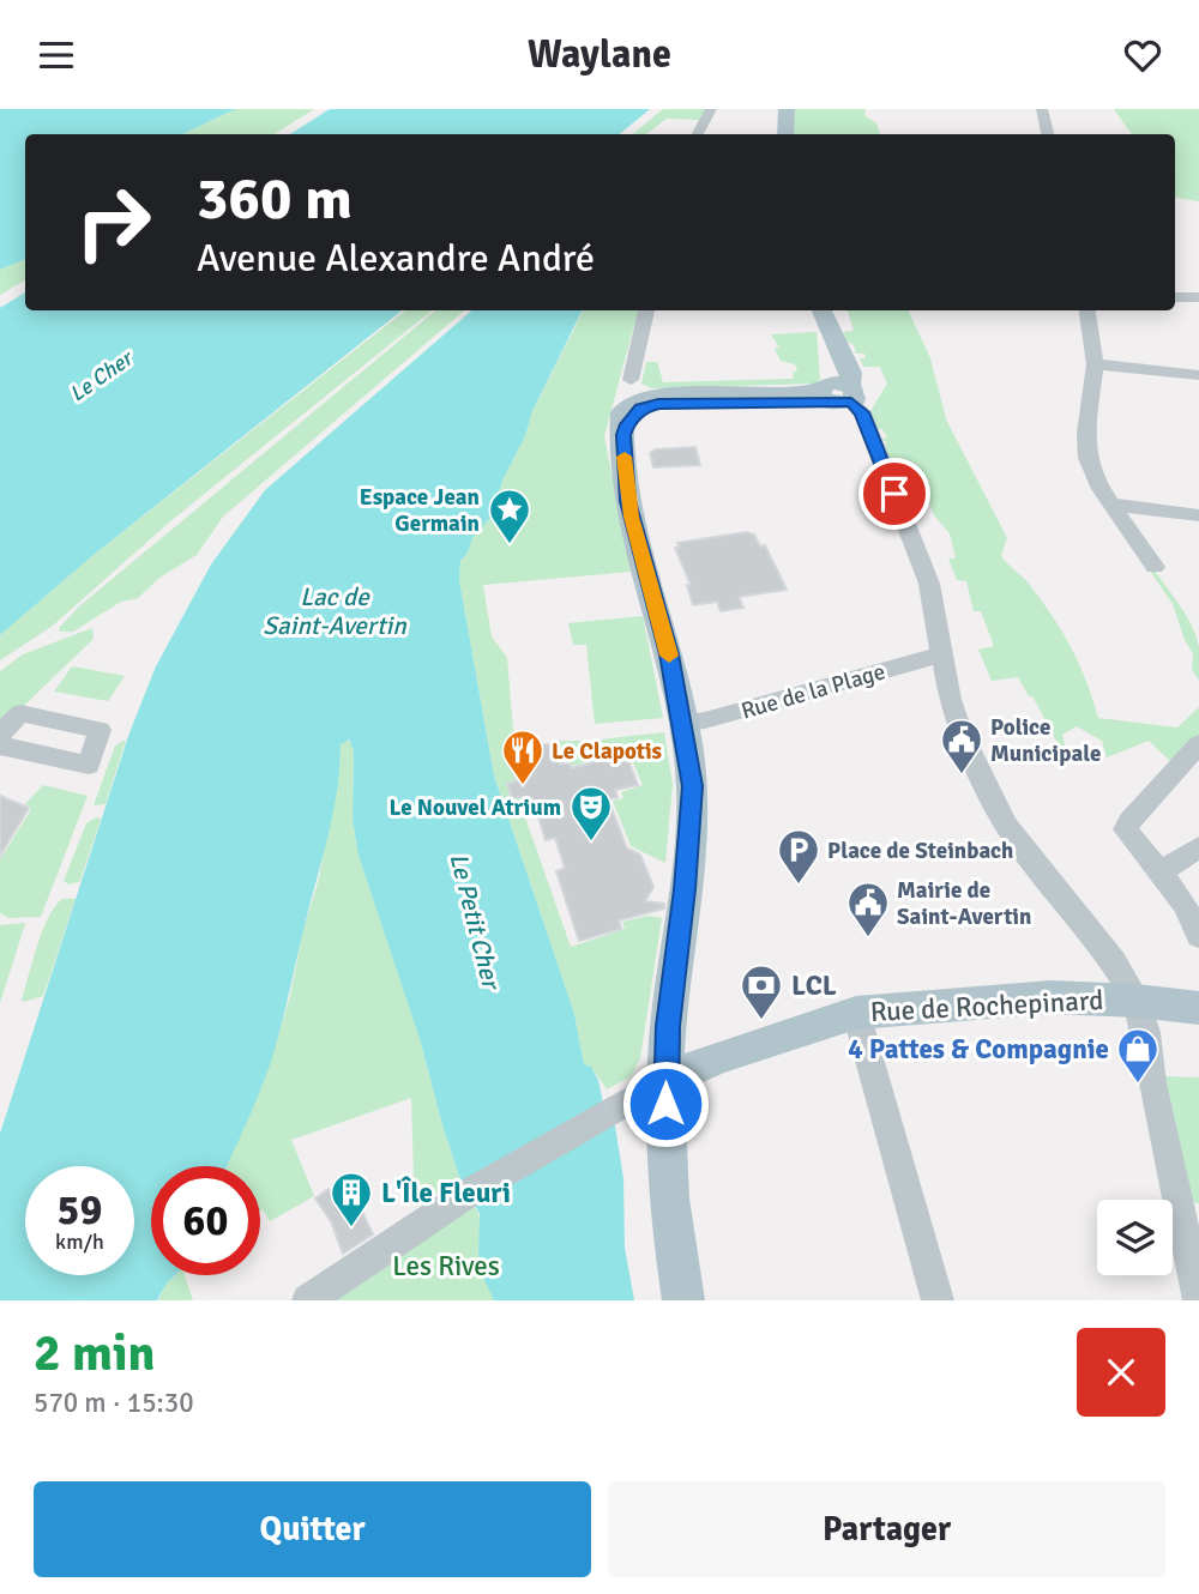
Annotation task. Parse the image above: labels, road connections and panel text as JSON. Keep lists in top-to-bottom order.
{
  "streets": {
    "main road": ["Rue de Rochepinard"],
    "street": ["Rue de la Plage"]
  },
  "water": ["Le Cher", "Lac de Saint-Avertin", "Le Petit Cher"],
  "parks": ["Les Rives"],
  "places": {
    "place": ["Espace Jean Germain"],
    "public building": ["Police Municipale", "Mairie de Saint-Avertin"],
    "restaurant": ["Le Clapotis"],
    "theatre": ["Le Nouvel Atrium"],
    "parking": ["Place de Steinbach"],
    "bank": ["LCL"],
    "shop": ["4 Pattes & Compagnie"],
    "building": ["L'Île Fleuri"]
  },
  "page": {
    "header": "Waylane",
    "turn": ["360 m", "Avenue Alexandre André"],
    "speed": "59 km/h",
    "limit": "60",
    "heading": ["2 min", "570 m · 15:30"],
    "buttons": ["Quitter", "Partager"]
  }
}
